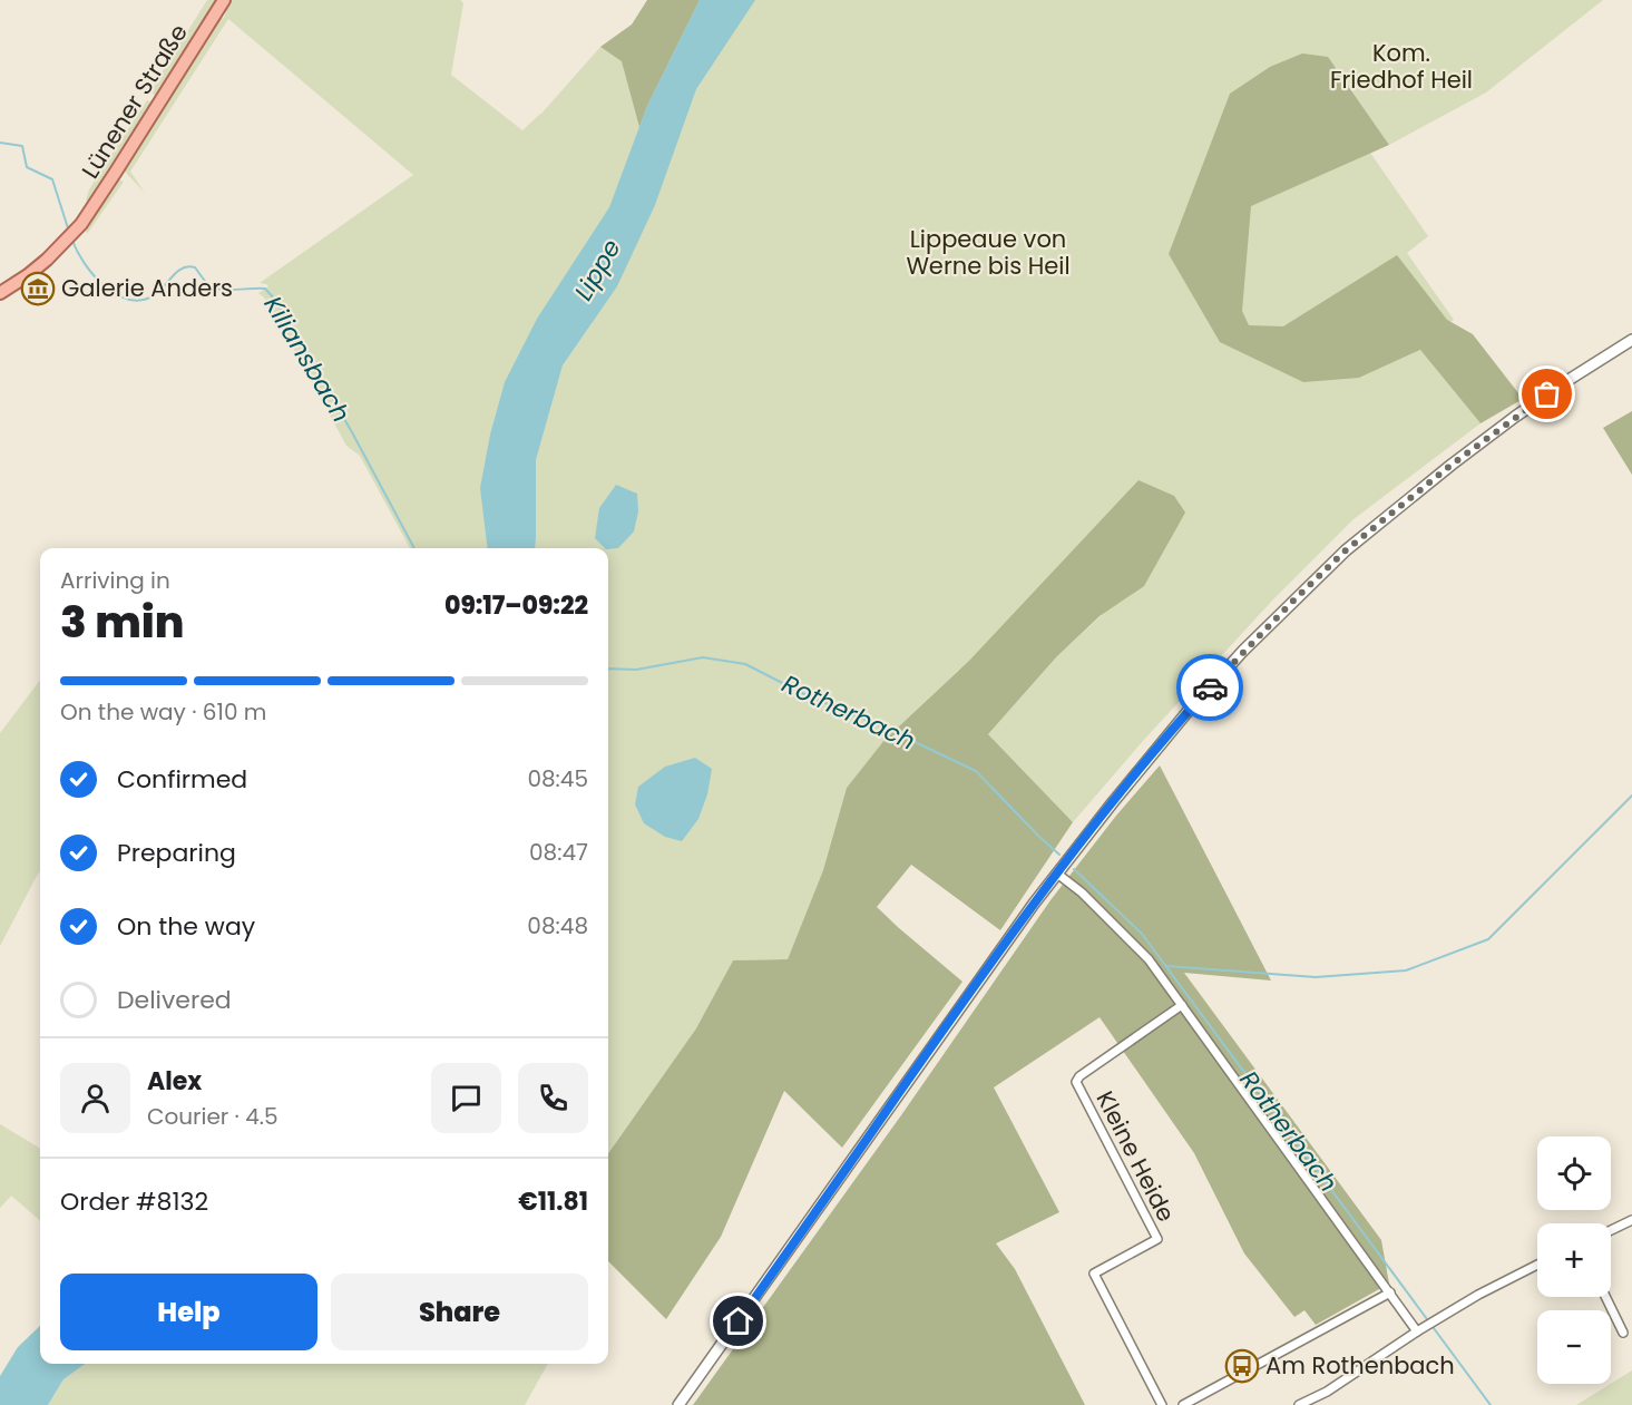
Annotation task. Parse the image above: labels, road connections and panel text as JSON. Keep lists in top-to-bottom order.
{
  "streets": {
    "main road": ["Lünener Straße"],
    "street": ["Kleine Heide"]
  },
  "water": ["Lippe", "Kiliansbach", "Rotherbach"],
  "parks": ["Kom. Friedhof Heil", "Lippeaue von Werne bis Heil"],
  "places": {
    "museum": ["Galerie Anders"],
    "bus stop": ["Am Rothenbach"]
  },
  "page": {
    "heading": ["3 min", "Arriving in", "09:17–09:22"],
    "panel": [
      "Alex",
      "Courier · 4.5",
      "Order #8132",
      "€11.81"
    ],
    "bar": "On the way · 610 m",
    "list": [
      ["Confirmed", "08:45"],
      ["Preparing", "08:47"],
      ["On the way", "08:48"],
      "Delivered"
    ],
    "map_buttons": ["+", "−"],
    "buttons": ["Help", "Share"]
  }
}
